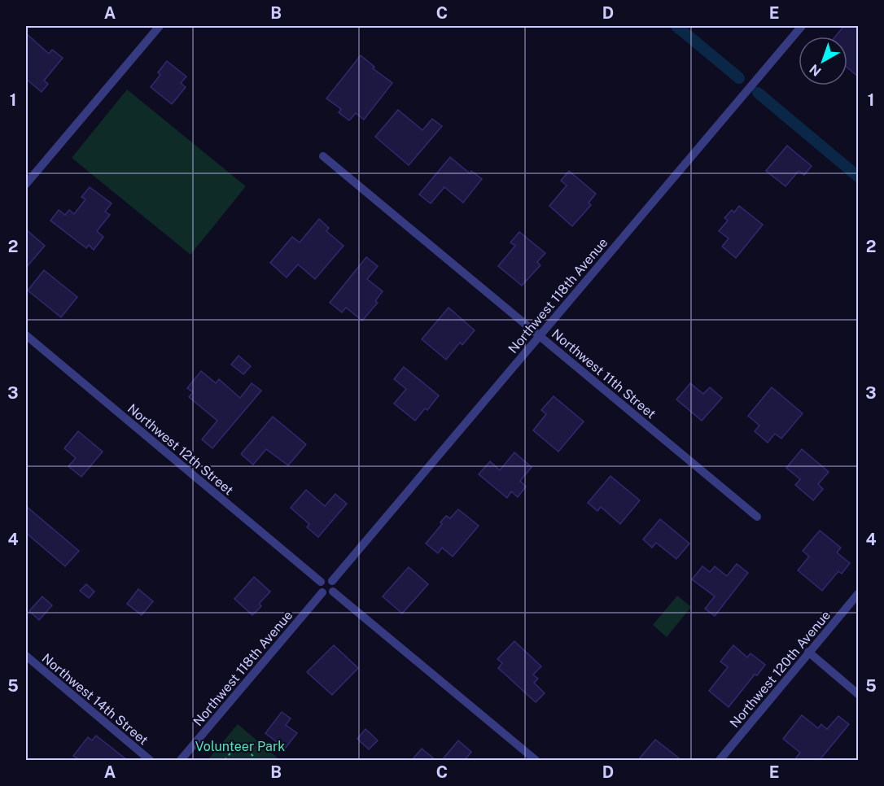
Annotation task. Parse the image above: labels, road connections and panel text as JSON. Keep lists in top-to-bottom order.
{
  "streets": {
    "street": [
      "Northwest 118th Avenue",
      "Northwest 11th Street",
      "Northwest 12th Street",
      "Northwest 120th Avenue",
      "Northwest 14th Street"
    ]
  },
  "crossings": [
    ["Northwest 118th Avenue", "Northwest 11th Street"],
    ["Northwest 118th Avenue", "Northwest 12th Street"]
  ],
  "parks": ["Volunteer Park"],
  "north": "bottom left",
  "grid": {
    "columns": [
      "A",
      "B",
      "C",
      "D",
      "E"
    ],
    "rows": [
      "1",
      "2",
      "3",
      "4",
      "5"
    ]
  }
}
